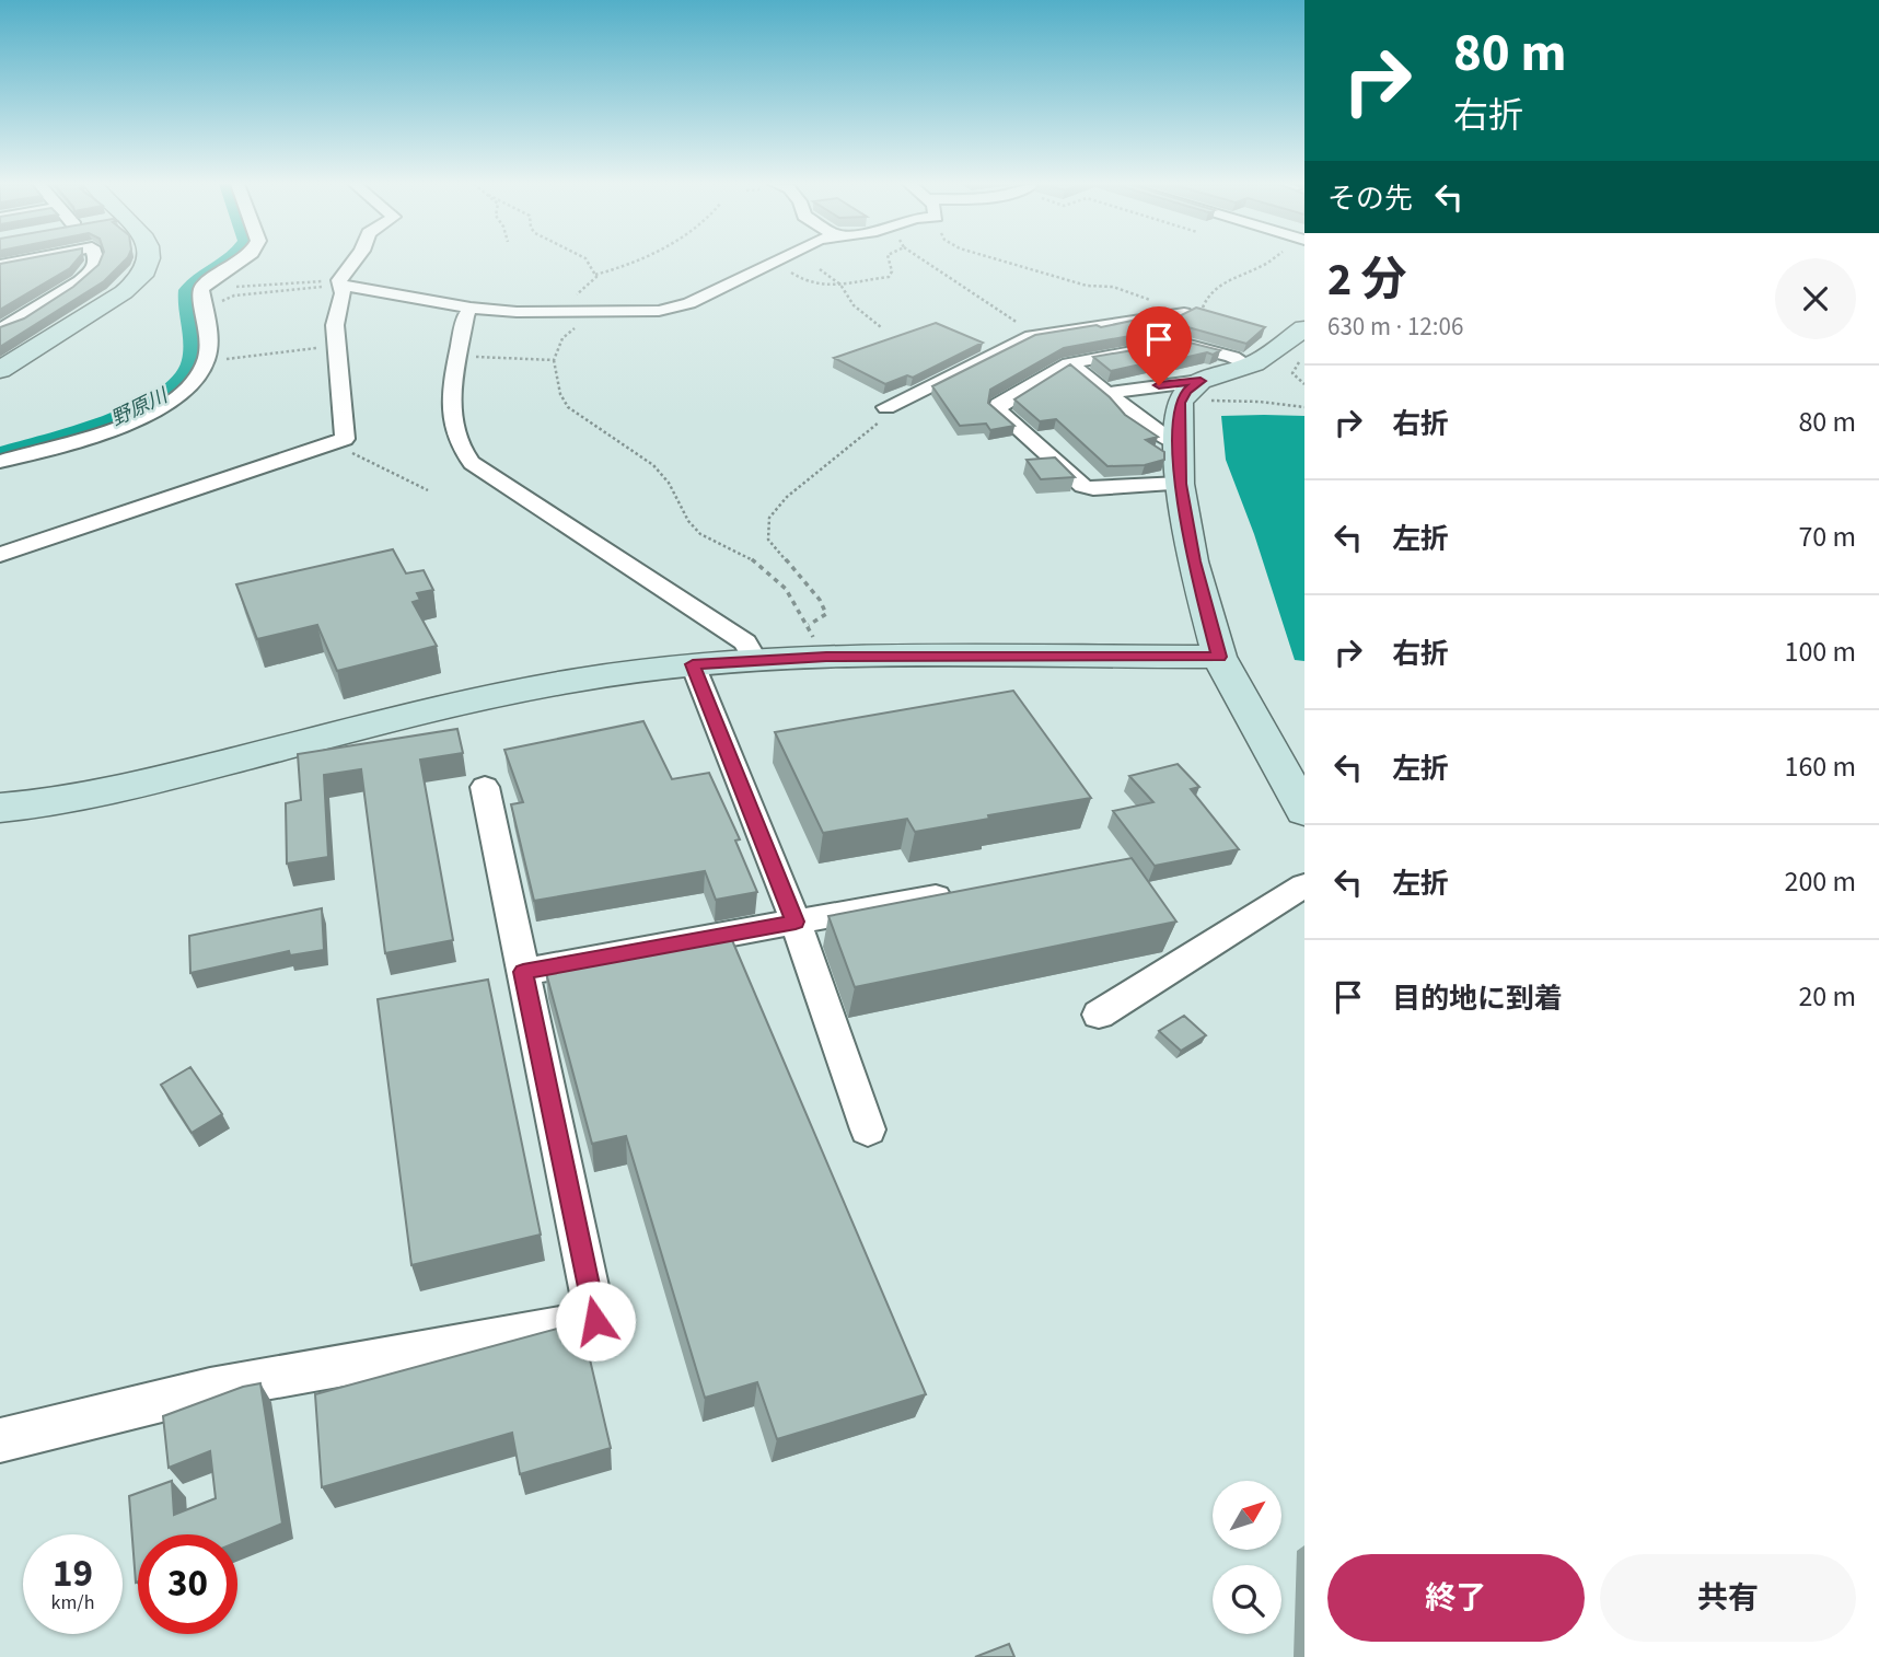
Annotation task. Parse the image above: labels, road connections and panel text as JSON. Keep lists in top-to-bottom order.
{
  "water": ["野原川"],
  "north": "top right",
  "page": {
    "turn": ["80 m", "右折"],
    "then": "その先",
    "heading": ["2 分", "630 m · 12:06"],
    "list": [
      {
        "name": "右折",
        "value": "80 m"
      },
      {
        "name": "左折",
        "value": "70 m"
      },
      {
        "name": "右折",
        "value": "100 m"
      },
      {
        "name": "左折",
        "value": "160 m"
      },
      {
        "name": "左折",
        "value": "200 m"
      },
      {
        "name": "目的地に到着",
        "value": "20 m"
      }
    ],
    "speed": "19 km/h",
    "limit": "30",
    "buttons": ["終了", "共有"]
  }
}
